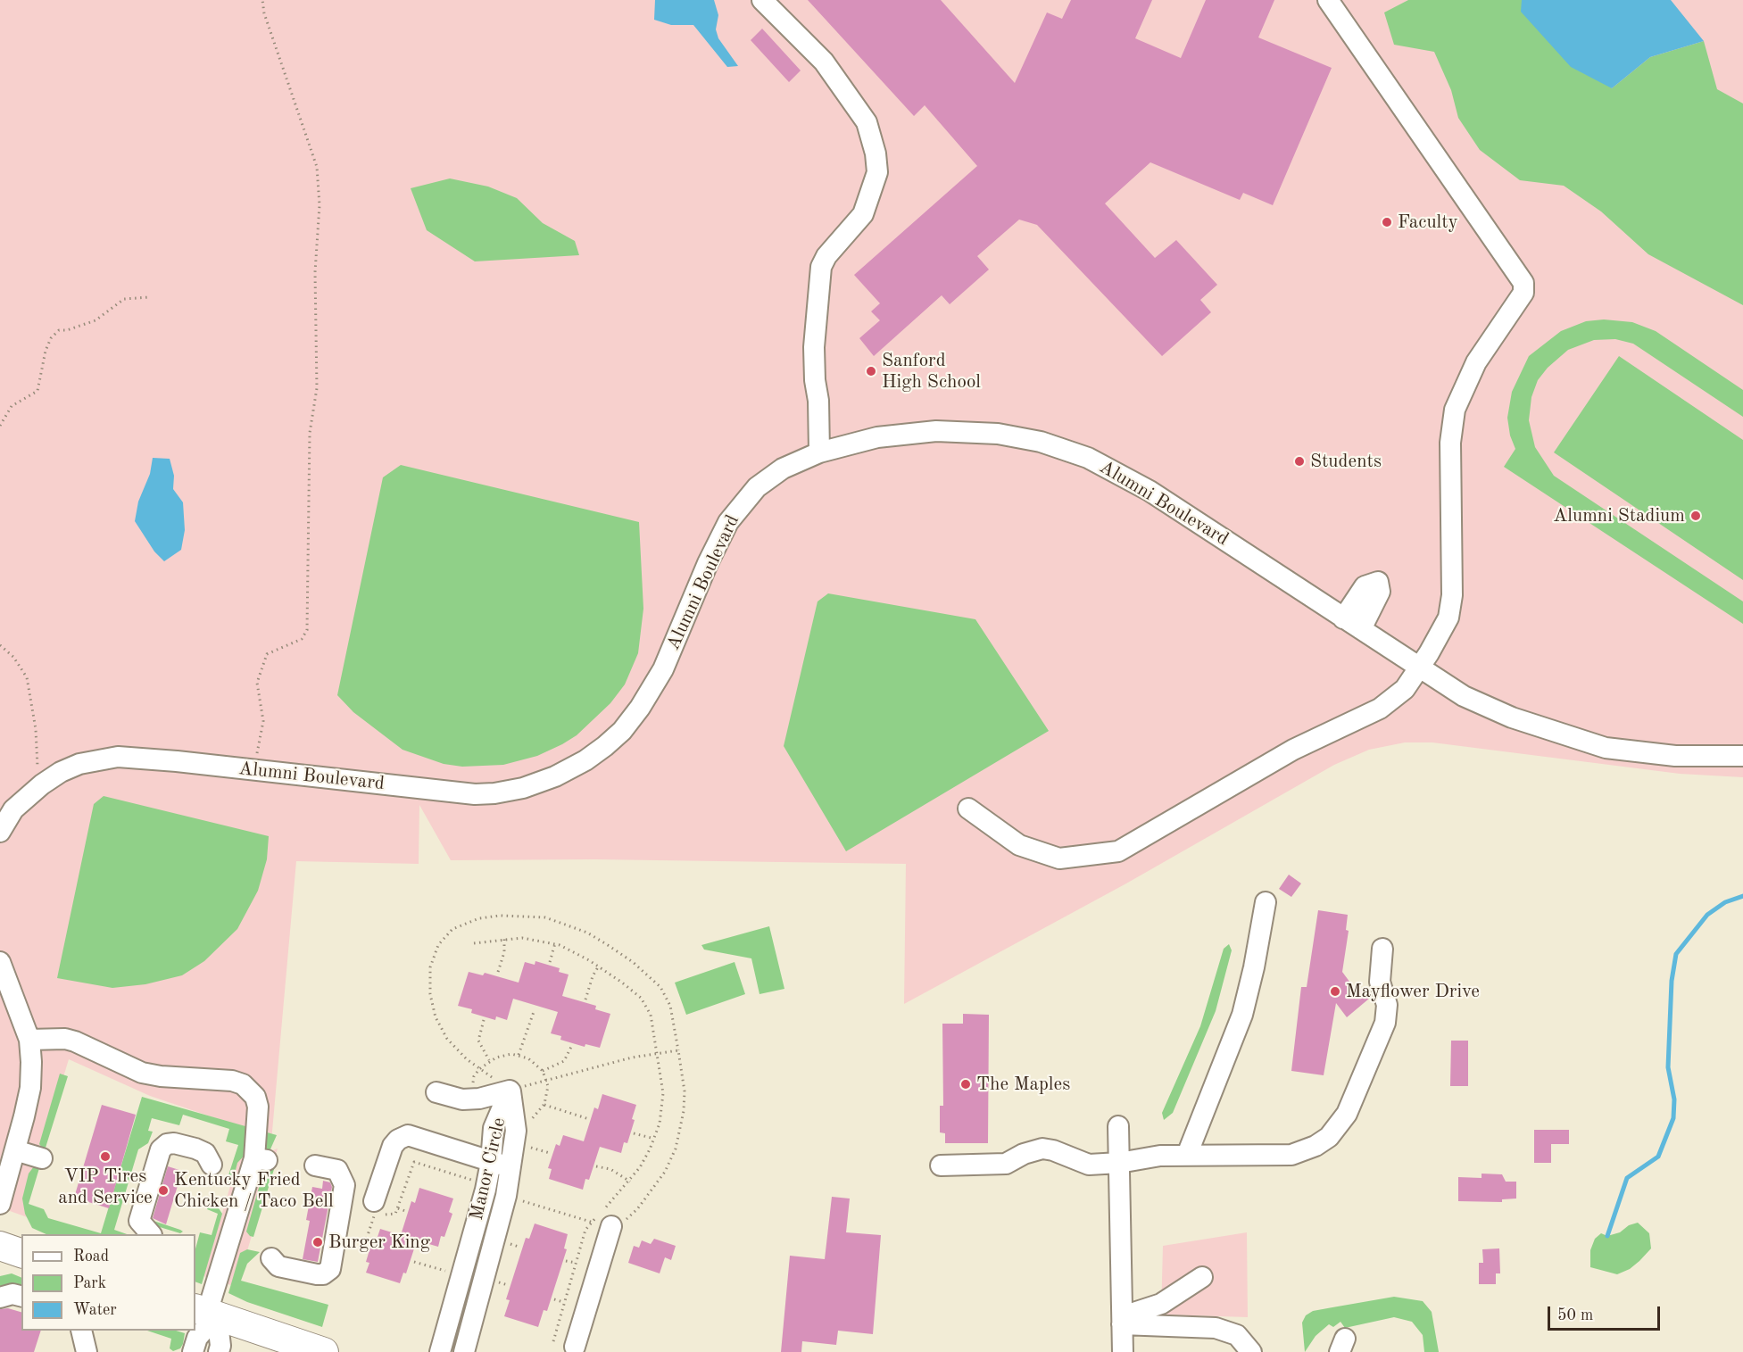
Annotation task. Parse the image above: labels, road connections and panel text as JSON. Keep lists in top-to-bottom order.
{
  "streets": {
    "street": ["Alumni Boulevard", "Manor Circle"]
  },
  "places": [
    "Faculty",
    "Sanford High School",
    "Students",
    "Alumni Stadium",
    "Mayflower Drive",
    "The Maples",
    "VIP Tires and Service",
    "Kentucky Fried Chicken / Taco Bell",
    "Burger King"
  ],
  "legend": ["Road", "Park", "Water"],
  "scale_bar": "50 m"
}
